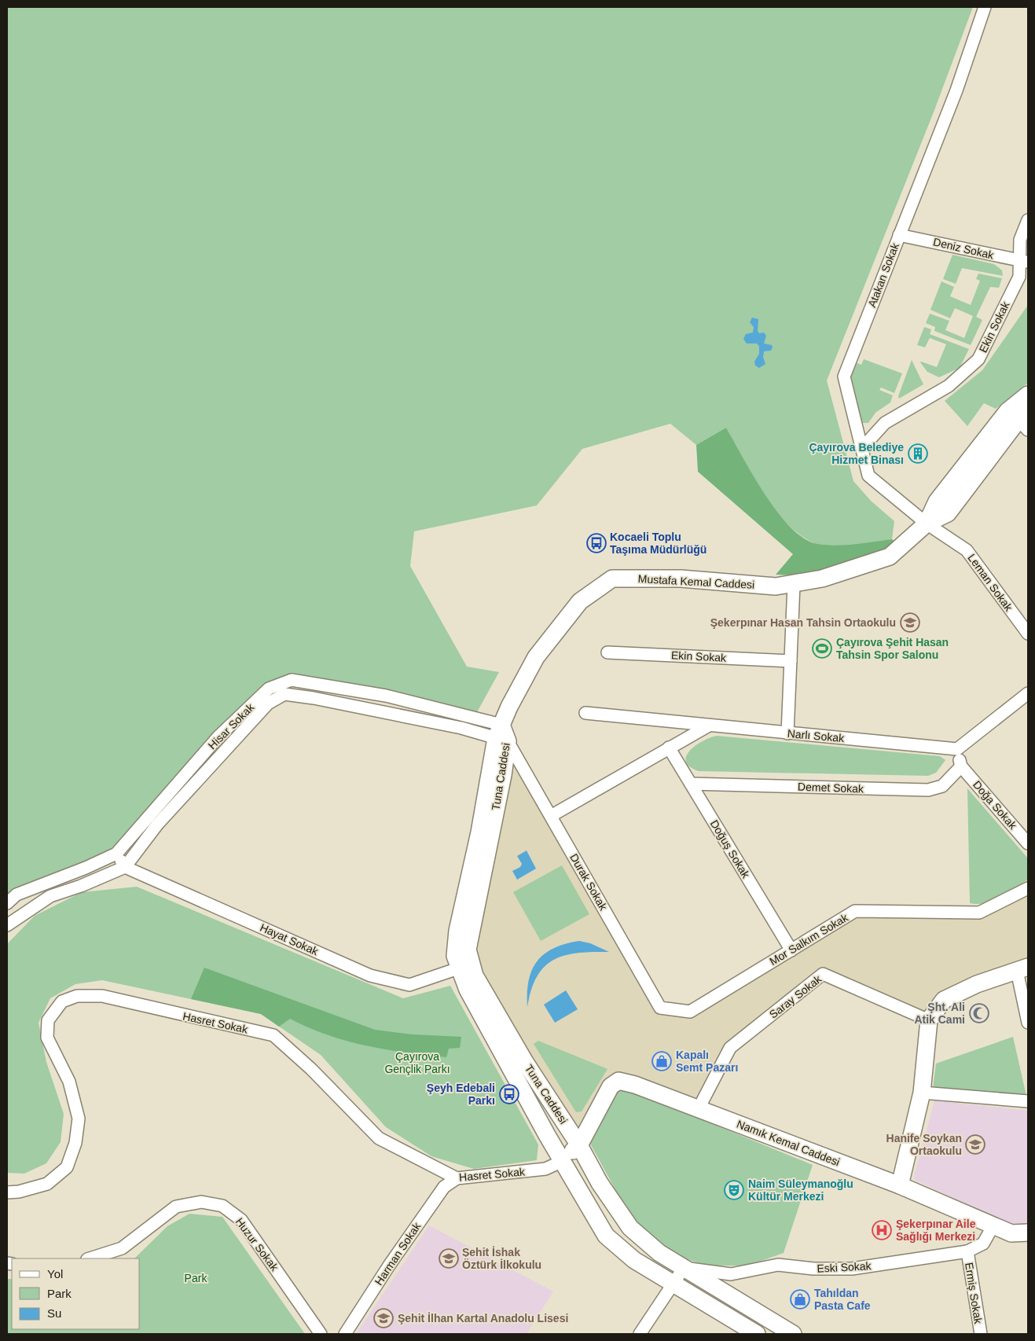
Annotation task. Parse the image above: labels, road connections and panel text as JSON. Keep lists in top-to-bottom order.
{
  "streets": {
    "street": [
      "Deniz Sokak",
      "Atakan Sokak",
      "Ekin Sokak",
      "Mustafa Kemal Caddesi",
      "Leman Sokak",
      "Hisar Sokak",
      "Narlı Sokak",
      "Tuna Caddesi",
      "Demet Sokak",
      "Doğa Sokak",
      "Doğuş Sokak",
      "Durak Sokak",
      "Hayat Sokak",
      "Mor Salkım Sokak",
      "Saray Sokak",
      "Hasret Sokak",
      "Namık Kemal Caddesi",
      "Huzur Sokak",
      "Harman Sokak",
      "Eski Sokak",
      "Ermiş Sokak"
    ]
  },
  "crossings": [
    ["Deniz Sokak", "Atakan Sokak"],
    ["Deniz Sokak", "Ekin Sokak"],
    ["Atakan Sokak", "Ekin Sokak"],
    ["Atakan Sokak", "Mustafa Kemal Caddesi"],
    ["Atakan Sokak", "Leman Sokak"],
    ["Mustafa Kemal Caddesi", "Leman Sokak"],
    ["Mustafa Kemal Caddesi", "Hisar Sokak"],
    ["Mustafa Kemal Caddesi", "Tuna Caddesi"],
    ["Mustafa Kemal Caddesi", "Durak Sokak"],
    ["Hisar Sokak", "Tuna Caddesi"],
    ["Hisar Sokak", "Durak Sokak"],
    ["Hisar Sokak", "Hayat Sokak"],
    ["Tuna Caddesi", "Durak Sokak"],
    ["Tuna Caddesi", "Hayat Sokak"],
    ["Tuna Caddesi", "Hasret Sokak"],
    ["Tuna Caddesi", "Namık Kemal Caddesi"],
    ["Tuna Caddesi", "Eski Sokak"],
    ["Demet Sokak", "Doğa Sokak"],
    ["Demet Sokak", "Doğuş Sokak"],
    ["Doğuş Sokak", "Mor Salkım Sokak"],
    ["Durak Sokak", "Mor Salkım Sokak"],
    ["Saray Sokak", "Namık Kemal Caddesi"],
    ["Hasret Sokak", "Harman Sokak"],
    ["Namık Kemal Caddesi", "Eski Sokak"],
    ["Eski Sokak", "Ermiş Sokak"]
  ],
  "parks": ["Çayırova Gençlik Parkı", "Park"],
  "places": {
    "building": ["Çayırova Belediye Hizmet Binası"],
    "bus stop": ["Kocaeli Toplu Taşıma Müdürlüğü", "Şeyh Edebali Parkı"],
    "school or university": [
      "Şekerpınar Hasan Tahsin Ortaokulu",
      "Hanife Soykan Ortaokulu",
      "Şehit İshak Öztürk İlkokulu",
      "Şehit İlhan Kartal Anadolu Lisesi"
    ],
    "sports": ["Çayırova Şehit Hasan Tahsin Spor Salonu"],
    "mosque": ["Şht. Ali Atik Cami"],
    "shop": ["Kapalı Semt Pazarı", "Tahıldan Pasta Cafe"],
    "theatre": ["Naim Süleymanoğlu Kültür Merkezi"],
    "hospital": ["Şekerpınar Aile Sağlığı Merkezi"]
  },
  "legend": ["Yol", "Park", "Su"]
}
